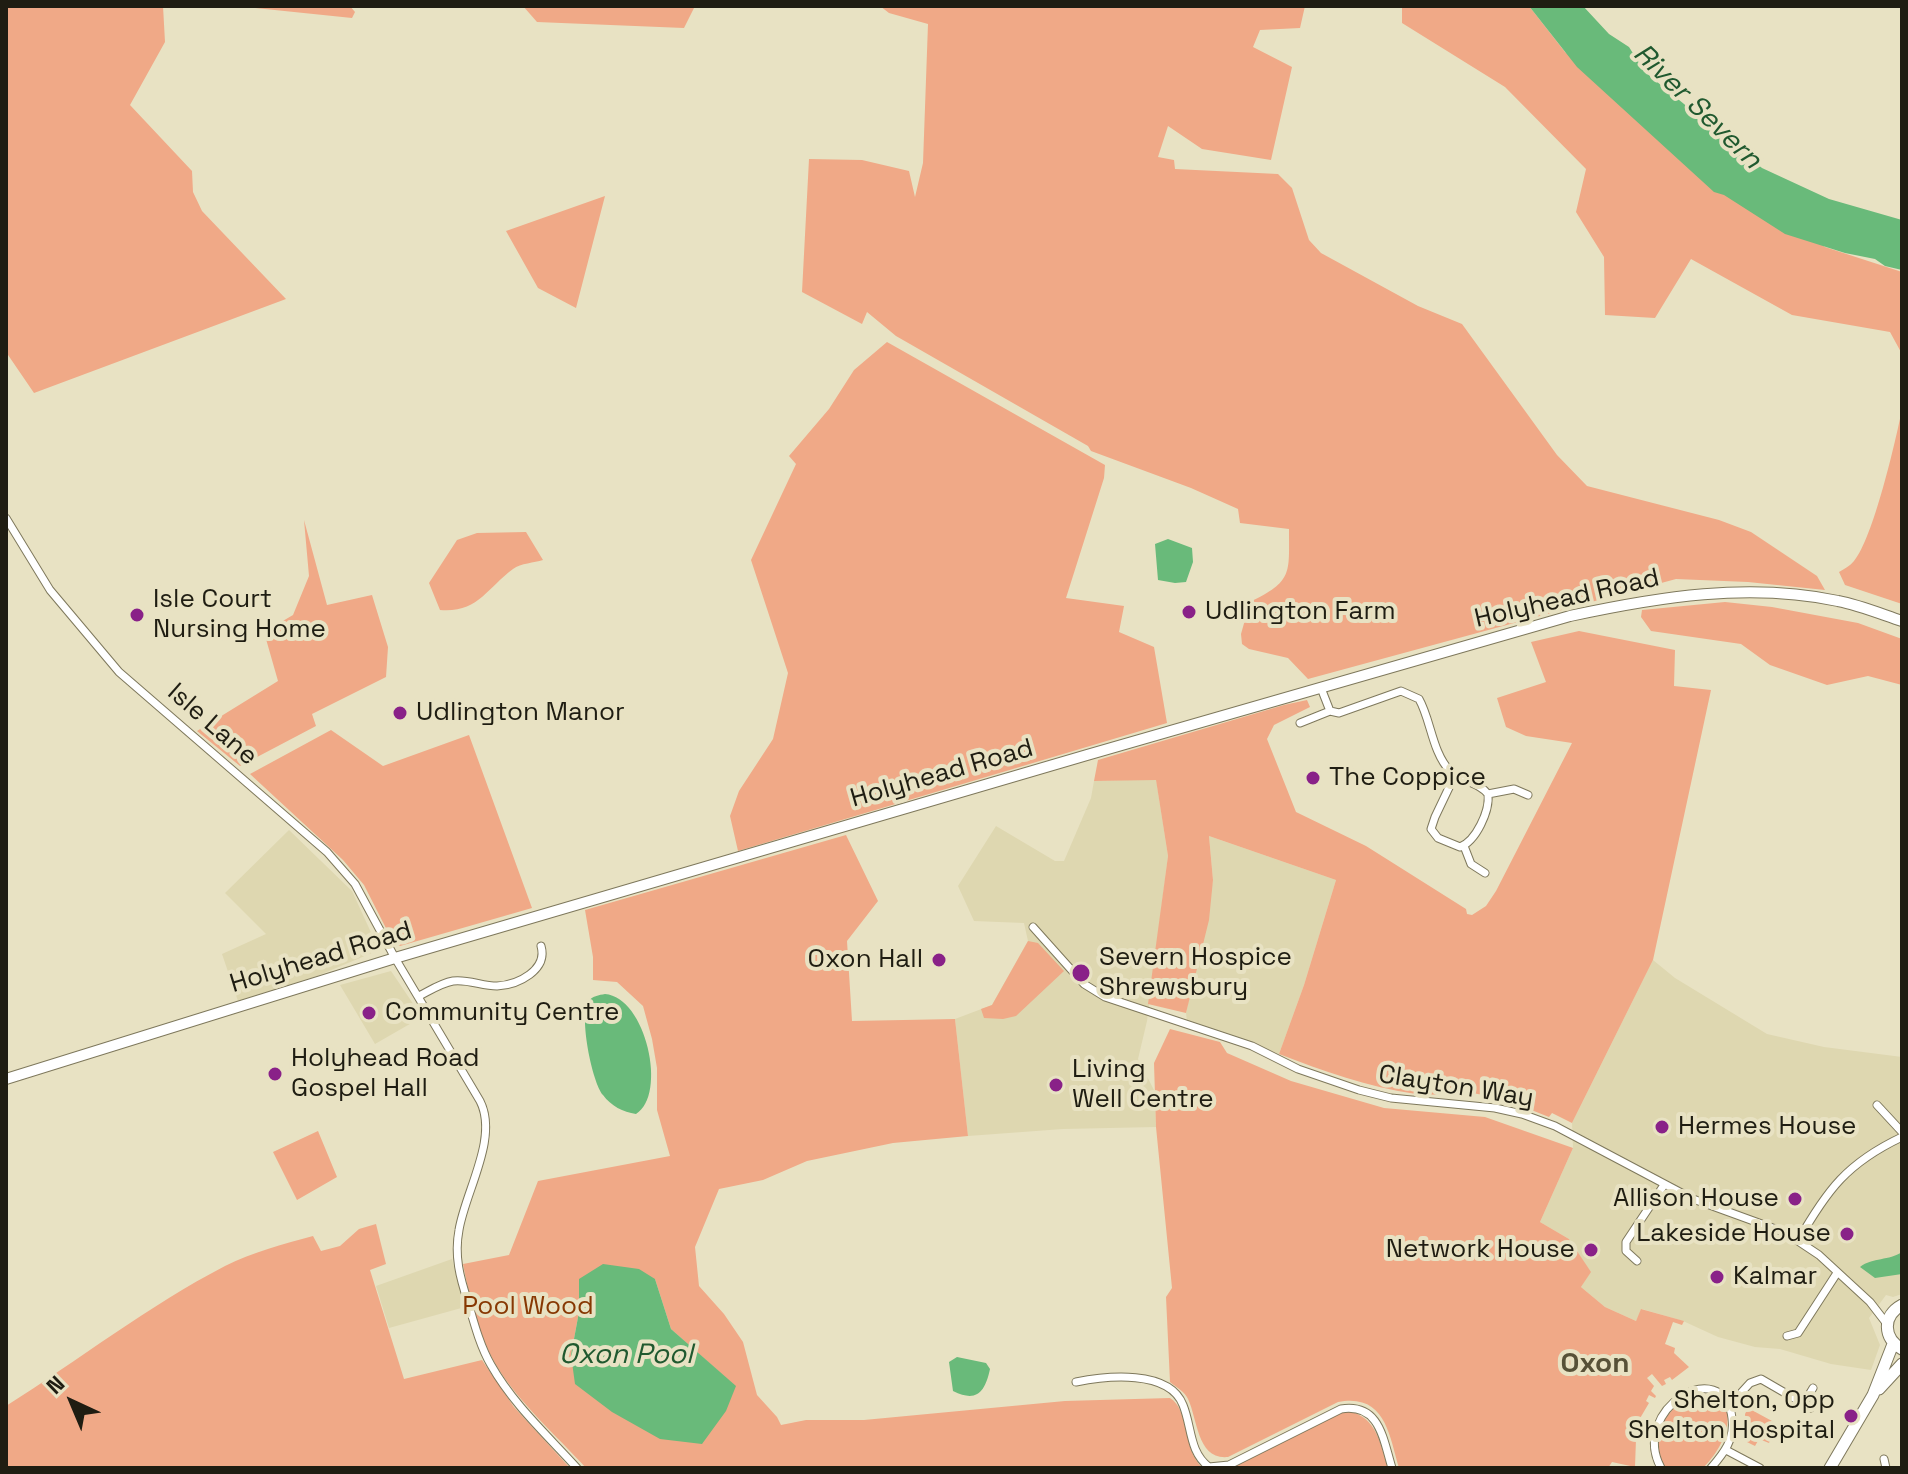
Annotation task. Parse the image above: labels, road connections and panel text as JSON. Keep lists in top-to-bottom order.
{
  "streets": {
    "main road": ["Holyhead Road"],
    "street": ["Isle Lane", "Clayton Way"]
  },
  "crossings": [
    ["Holyhead Road", "Isle Lane"]
  ],
  "districts": ["Oxon"],
  "water": ["River Severn", "Oxon Pool"],
  "parks": ["Pool Wood"],
  "places": [
    "Udlington Farm",
    "Isle Court Nursing Home",
    "Udlington Manor",
    "The Coppice",
    "Oxon Hall",
    "Severn Hospice Shrewsbury",
    "Community Centre",
    "Holyhead Road Gospel Hall",
    "Living Well Centre",
    "Hermes House",
    "Allison House",
    "Lakeside House",
    "Network House",
    "Kalmar",
    "Shelton, Opp Shelton Hospital"
  ],
  "north": "top left"
}
